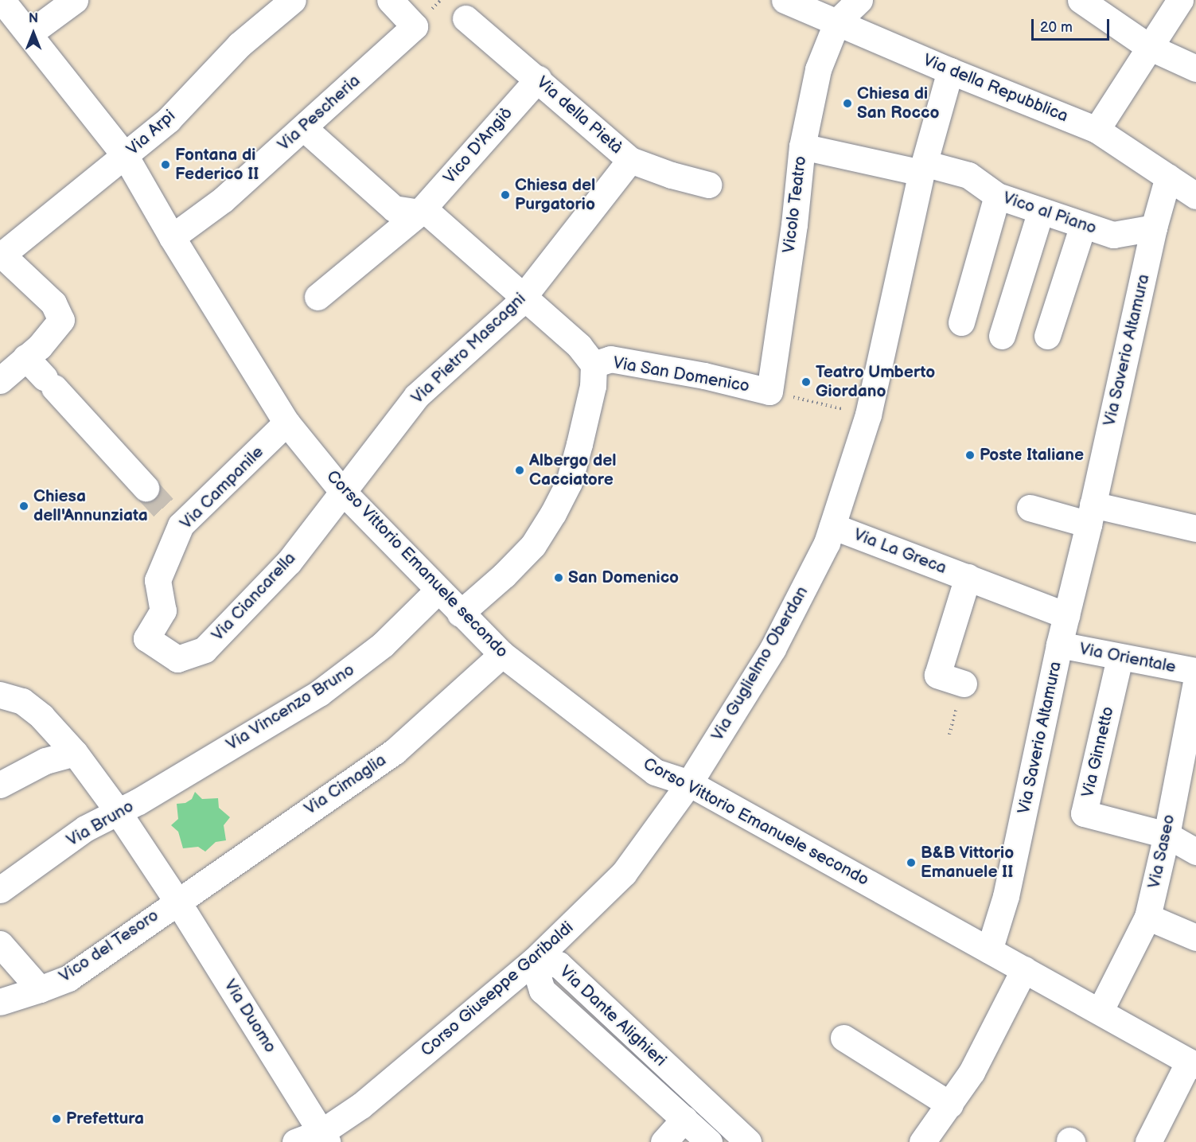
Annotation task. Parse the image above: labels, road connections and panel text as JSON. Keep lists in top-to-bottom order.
{
  "streets": {
    "street": [
      "Via della Repubblica",
      "Via Pescheria",
      "Via della Pietà",
      "Via Arpi",
      "Vico D'Angiò",
      "Vicolo Teatro",
      "Vico al Piano",
      "Via Pietro Mascagni",
      "Via Saverio Altamura",
      "Via San Domenico",
      "Via Campanile",
      "Via La Greca",
      "Corso Vittorio Emanuele secondo",
      "Via Ciancarella",
      "Via Orientale",
      "Via Guglielmo Oberdan",
      "Via Vincenzo Bruno",
      "Via Ginnetto",
      "Via Cimaglia",
      "Via Bruno",
      "Via Saseo",
      "Vico del Tesoro",
      "Corso Giuseppe Garibaldi",
      "Via Duomo",
      "Via Dante Alighieri"
    ]
  },
  "crossings": [
    ["Via della Repubblica", "Vicolo Teatro"],
    ["Via della Repubblica", "Via Saverio Altamura"],
    ["Via Pescheria", "Via San Domenico"],
    ["Via Pescheria", "Corso Vittorio Emanuele secondo"],
    ["Via della Pietà", "Vico D'Angiò"],
    ["Via della Pietà", "Via Pietro Mascagni"],
    ["Via Arpi", "Corso Vittorio Emanuele secondo"],
    ["Vico D'Angiò", "Via San Domenico"],
    ["Vicolo Teatro", "Vico al Piano"],
    ["Vicolo Teatro", "Via San Domenico"],
    ["Vico al Piano", "Via Saverio Altamura"],
    ["Via Pietro Mascagni", "Via San Domenico"],
    ["Via Pietro Mascagni", "Corso Vittorio Emanuele secondo"],
    ["Via Pietro Mascagni", "Via Ciancarella"],
    ["Via Saverio Altamura", "Via La Greca"],
    ["Via Saverio Altamura", "Corso Vittorio Emanuele secondo"],
    ["Via Saverio Altamura", "Via Orientale"],
    ["Via San Domenico", "Corso Vittorio Emanuele secondo"],
    ["Via Campanile", "Corso Vittorio Emanuele secondo"],
    ["Via Campanile", "Via Ciancarella"],
    ["Via La Greca", "Via Guglielmo Oberdan"],
    ["Corso Vittorio Emanuele secondo", "Via Ciancarella"],
    ["Corso Vittorio Emanuele secondo", "Via Guglielmo Oberdan"],
    ["Corso Vittorio Emanuele secondo", "Via Vincenzo Bruno"],
    ["Corso Vittorio Emanuele secondo", "Via Cimaglia"],
    ["Corso Vittorio Emanuele secondo", "Via Saseo"],
    ["Corso Vittorio Emanuele secondo", "Corso Giuseppe Garibaldi"],
    ["Via Orientale", "Via Ginnetto"],
    ["Via Guglielmo Oberdan", "Corso Giuseppe Garibaldi"],
    ["Via Vincenzo Bruno", "Via Bruno"],
    ["Via Ginnetto", "Via Saseo"],
    ["Via Cimaglia", "Vico del Tesoro"],
    ["Via Cimaglia", "Via Duomo"],
    ["Via Bruno", "Via Duomo"],
    ["Vico del Tesoro", "Via Duomo"],
    ["Corso Giuseppe Garibaldi", "Via Duomo"],
    ["Corso Giuseppe Garibaldi", "Via Dante Alighieri"]
  ],
  "places": [
    "Chiesa di San Rocco",
    "Fontana di Federico II",
    "Chiesa del Purgatorio",
    "Teatro Umberto Giordano",
    "Poste Italiane",
    "Albergo del Cacciatore",
    "Chiesa dell'Annunziata",
    "San Domenico",
    "B&B Vittorio Emanuele II",
    "Prefettura"
  ],
  "scale_bar": "20 m",
  "north": "top"
}
